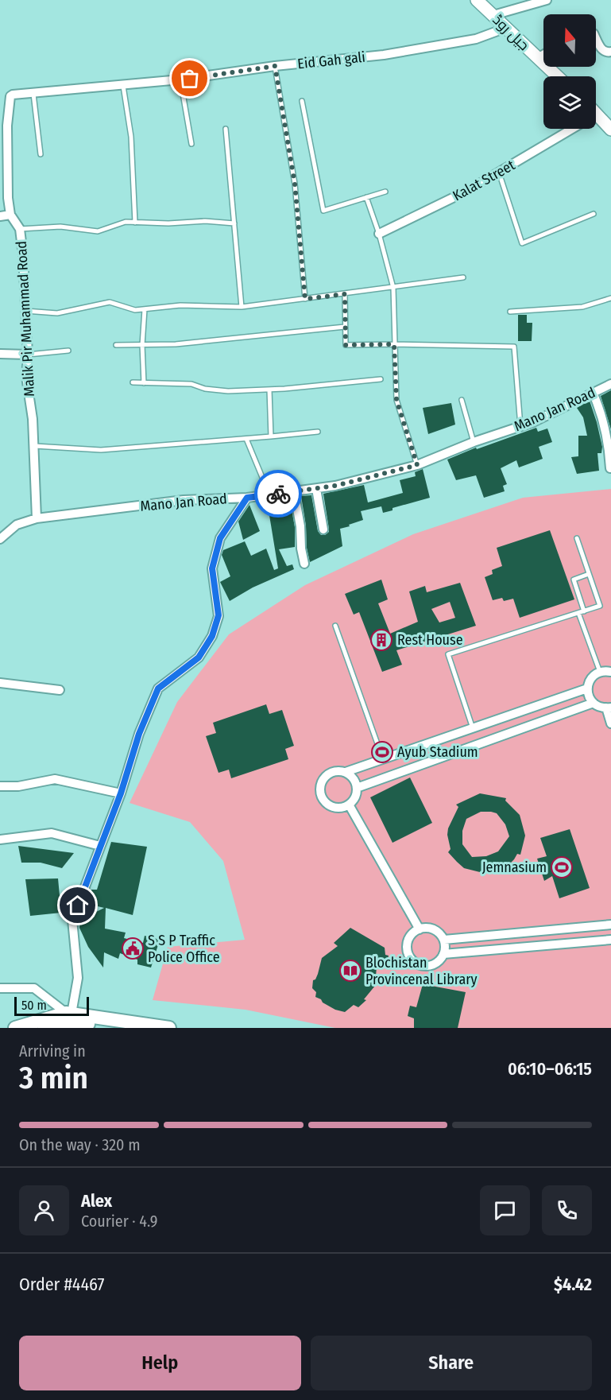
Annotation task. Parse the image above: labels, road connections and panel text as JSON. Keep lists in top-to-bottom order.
{
  "streets": {
    "main road": ["جیل روڈ"],
    "street": [
      "Eid Gah gali",
      "Kalat Street",
      "Malik Pir Muhammad Road",
      "Mano Jan Road"
    ]
  },
  "crossings": [
    ["جیل روڈ", "Eid Gah gali"],
    ["Eid Gah gali", "Malik Pir Muhammad Road"],
    ["Malik Pir Muhammad Road", "Mano Jan Road"]
  ],
  "places": {
    "building": ["Rest House"],
    "sports": ["Ayub Stadium", "Jemnasium"],
    "public building": ["S S P Traffic Police Office"],
    "library": ["Blochistan Provincenal Library"]
  },
  "scale_bar": "50 m",
  "north": "top",
  "page": {
    "scale": "50 m",
    "heading": ["3 min", "Arriving in", "06:10–06:15"],
    "panel": [
      "Alex",
      "Courier · 4.9",
      "Order #4467",
      "$4.42"
    ],
    "bar": "On the way · 320 m",
    "buttons": ["Help", "Share"]
  }
}
